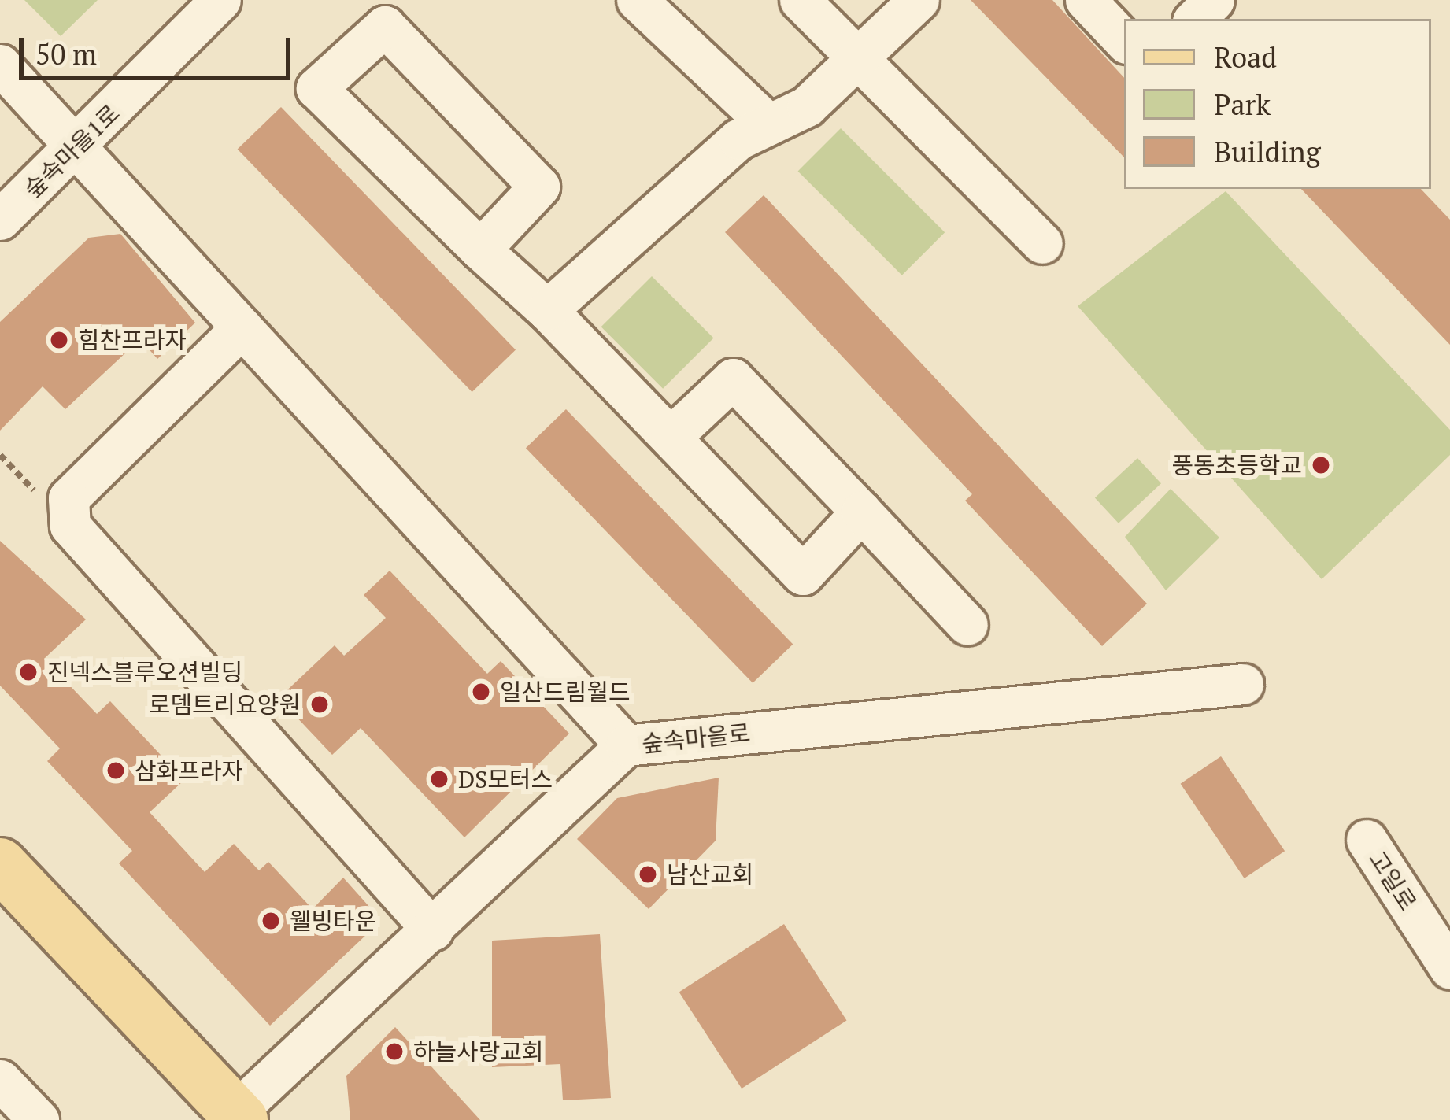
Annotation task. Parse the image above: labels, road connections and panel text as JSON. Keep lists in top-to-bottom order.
{
  "streets": {
    "main road": ["숲속마을로"],
    "street": ["숲속마을1로", "고일로"]
  },
  "places": [
    "힘찬프라자",
    "풍동초등학교",
    "진넥스블루오션빌딩",
    "일산드림월드",
    "로뎀트리요양원",
    "삼화프라자",
    "DS모터스",
    "남산교회",
    "웰빙타운",
    "하늘사랑교회"
  ],
  "legend": ["Road", "Park", "Building"],
  "scale_bar": "50 m"
}
